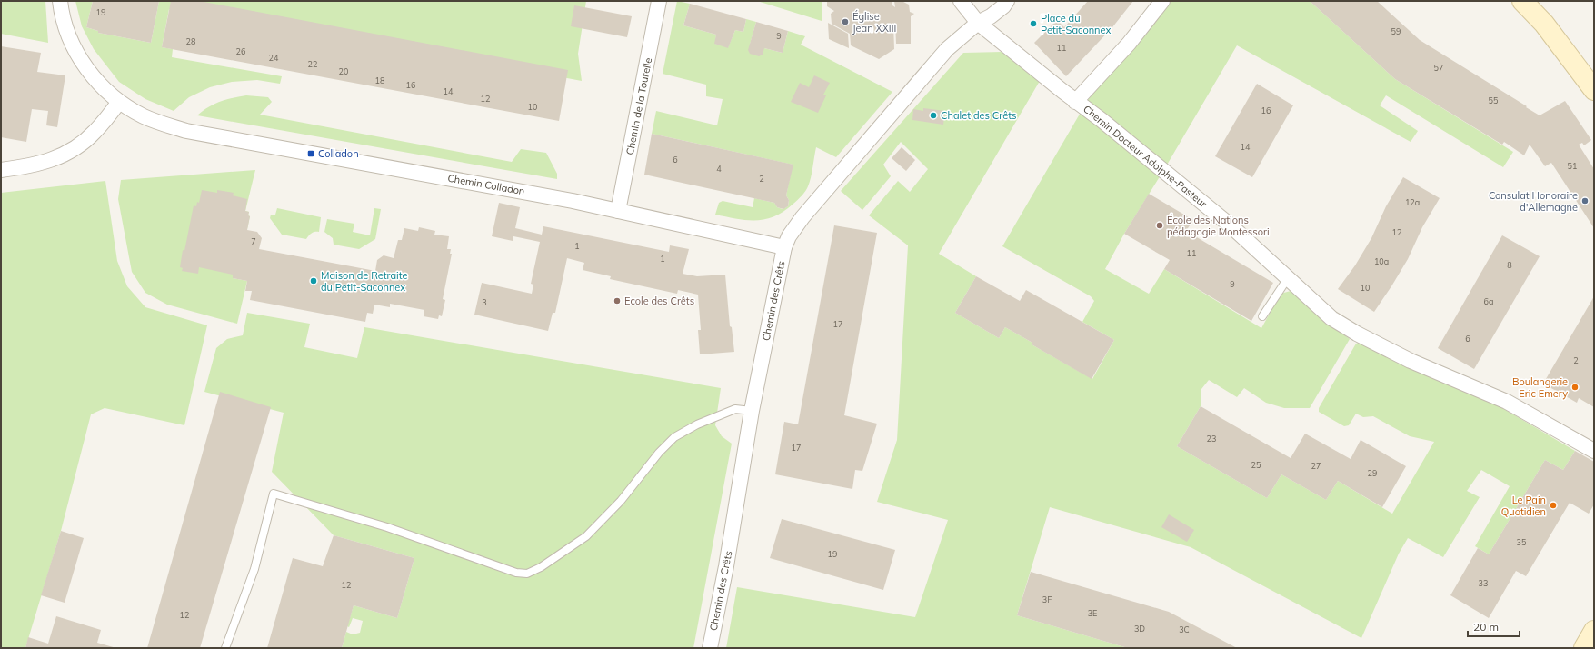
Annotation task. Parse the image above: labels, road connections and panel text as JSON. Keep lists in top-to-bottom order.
{
  "streets": {
    "street": [
      "Chemin de la Tourelle",
      "Chemin Docteur Adolphe-Pasteur",
      "Chemin Colladon",
      "Chemin des Crêts"
    ]
  },
  "crossings": [
    ["Chemin de la Tourelle", "Chemin Colladon"],
    ["Chemin Docteur Adolphe-Pasteur", "Chemin des Crêts"],
    ["Chemin Colladon", "Chemin des Crêts"]
  ],
  "places": {
    "other": [
      "Église Jean XXIII",
      "Place du Petit-Saconnex",
      "Chalet des Crêts",
      "Consulat Honoraire d'Allemagne",
      "École des Nations pédagogie Montessori",
      "Maison de Retraite du Petit-Saconnex",
      "Ecole des Crêts",
      "Boulangerie Eric Emery",
      "Le Pain Quotidien"
    ],
    "transit": ["Colladon"]
  },
  "house_numbers": [
    "19",
    "59",
    "9",
    "28",
    "11",
    "26",
    "24",
    "22",
    "57",
    "20",
    "18",
    "16",
    "14",
    "12",
    "55",
    "10",
    "16",
    "14",
    "6",
    "51",
    "4",
    "2",
    "12a",
    "12",
    "7",
    "1",
    "11",
    "1",
    "10a",
    "8",
    "9",
    "10",
    "6a",
    "3",
    "17",
    "6",
    "2",
    "23",
    "17",
    "25",
    "27",
    "29",
    "35",
    "19",
    "33",
    "12",
    "3F",
    "3E",
    "12",
    "3D",
    "3C"
  ],
  "scale_bar": "20 m"
}
